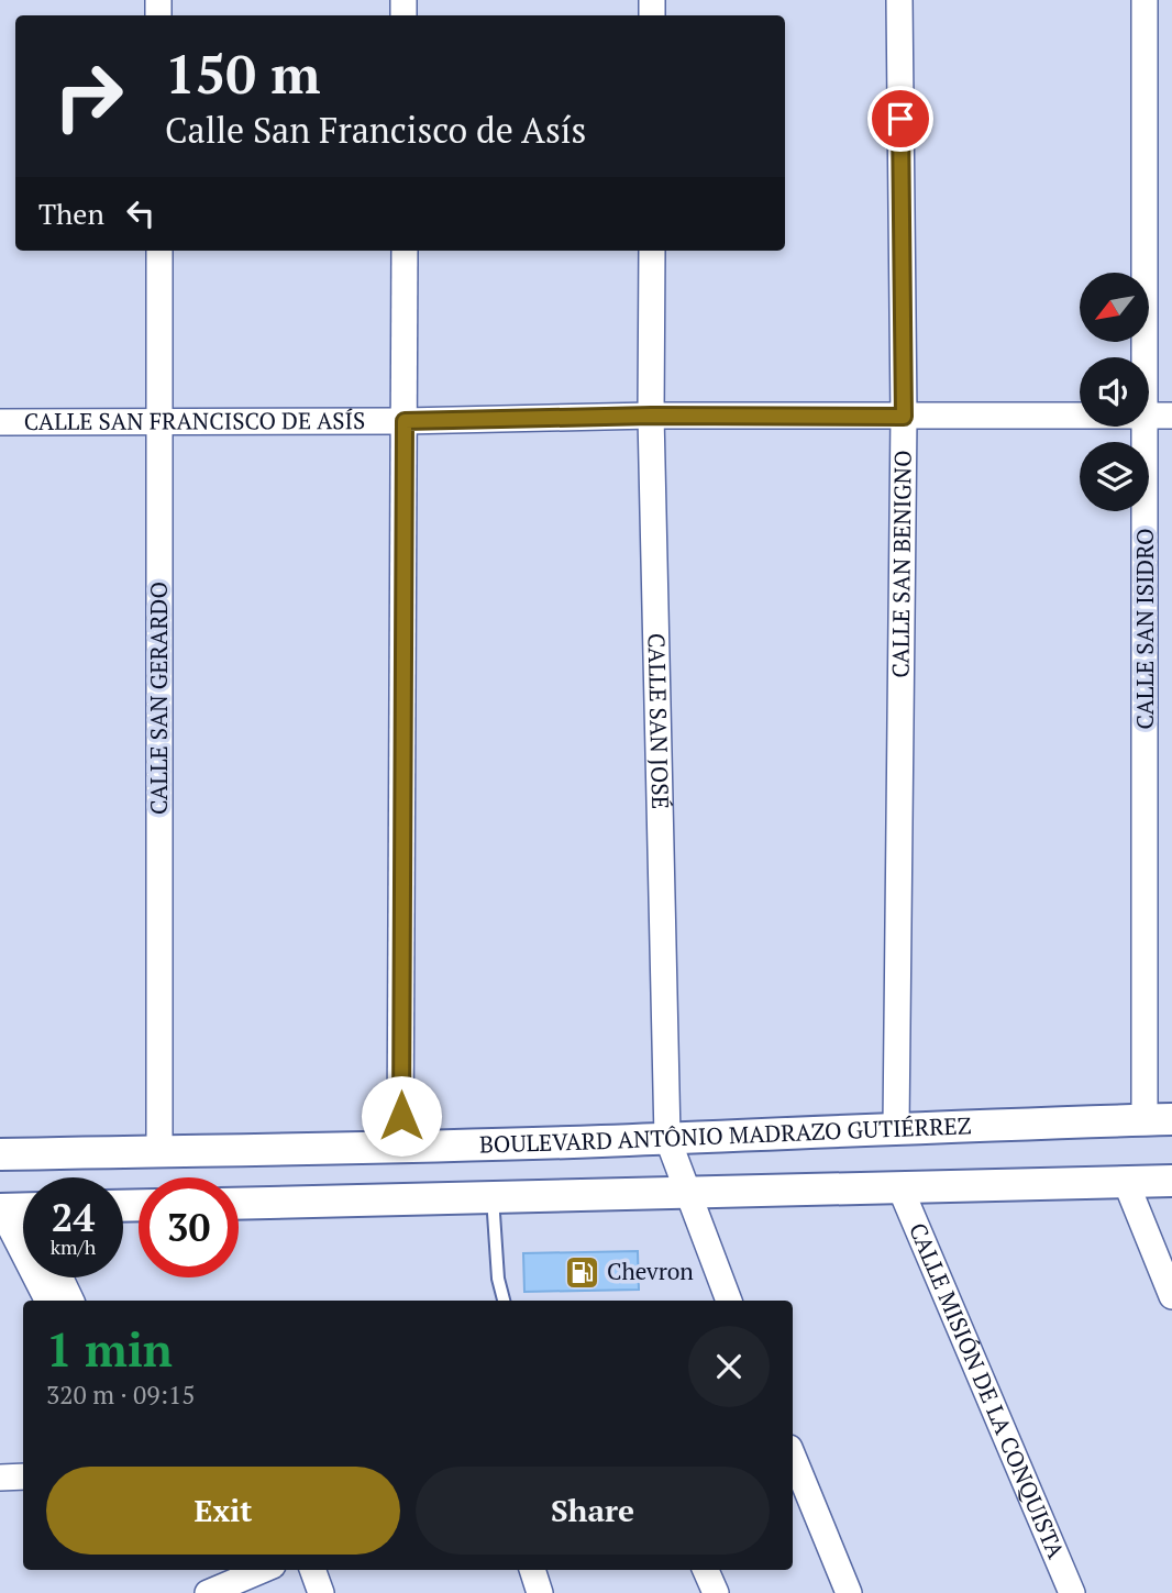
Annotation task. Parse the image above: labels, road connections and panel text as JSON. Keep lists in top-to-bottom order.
{
  "streets": {
    "street": [
      "CALLE SAN FRANCISCO DE ASÍS",
      "CALLE SAN BENIGNO",
      "CALLE SAN ISIDRO",
      "CALLE SAN GERARDO",
      "CALLE SAN JOSÉ",
      "BOULEVARD ANTÔNIO MADRAZO GUTIÉRREZ",
      "CALLE MISIÓN DE LA CONQUISTA"
    ]
  },
  "crossings": [
    ["CALLE SAN FRANCISCO DE ASÍS", "CALLE SAN BENIGNO"],
    ["CALLE SAN FRANCISCO DE ASÍS", "CALLE SAN GERARDO"],
    ["CALLE SAN FRANCISCO DE ASÍS", "CALLE SAN JOSÉ"],
    ["CALLE SAN BENIGNO", "BOULEVARD ANTÔNIO MADRAZO GUTIÉRREZ"],
    ["CALLE SAN ISIDRO", "BOULEVARD ANTÔNIO MADRAZO GUTIÉRREZ"],
    ["CALLE SAN GERARDO", "BOULEVARD ANTÔNIO MADRAZO GUTIÉRREZ"],
    ["CALLE SAN JOSÉ", "BOULEVARD ANTÔNIO MADRAZO GUTIÉRREZ"]
  ],
  "places": {
    "fuel station": ["Chevron"]
  },
  "north": "bottom left",
  "page": {
    "turn": ["150 m", "Calle San Francisco de Asís"],
    "then": "Then",
    "speed": "24 km/h",
    "limit": "30",
    "heading": ["1 min", "320 m · 09:15"],
    "buttons": ["Exit", "Share"]
  }
}
